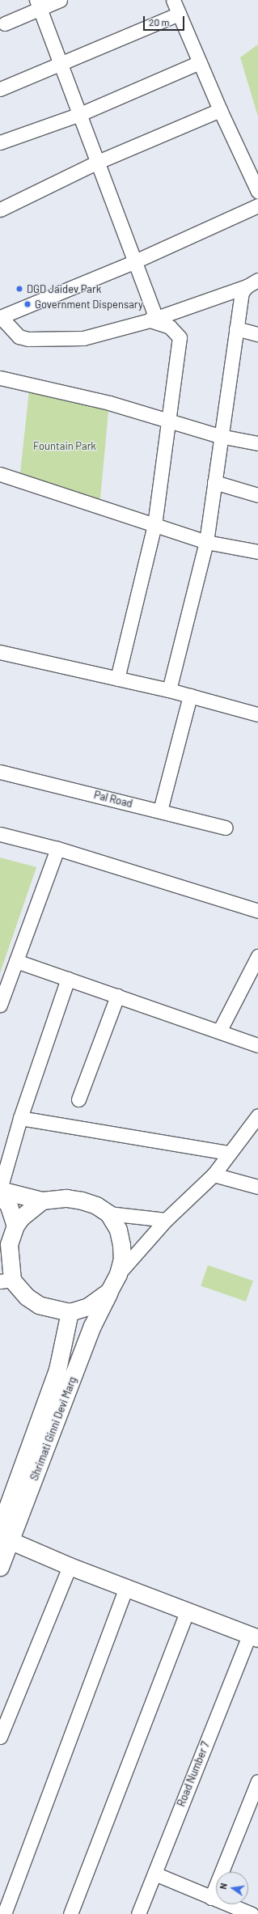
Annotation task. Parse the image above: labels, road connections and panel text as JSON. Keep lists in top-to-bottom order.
{
  "streets": {
    "street": ["Pal Road", "Shrimati Ginni Devi Marg", "Road Number 7"]
  },
  "parks": ["Fountain Park"],
  "places": ["DGD Jaidev Park", "Government Dispensary"],
  "scale_bar": "20 m",
  "north": "left"
}
